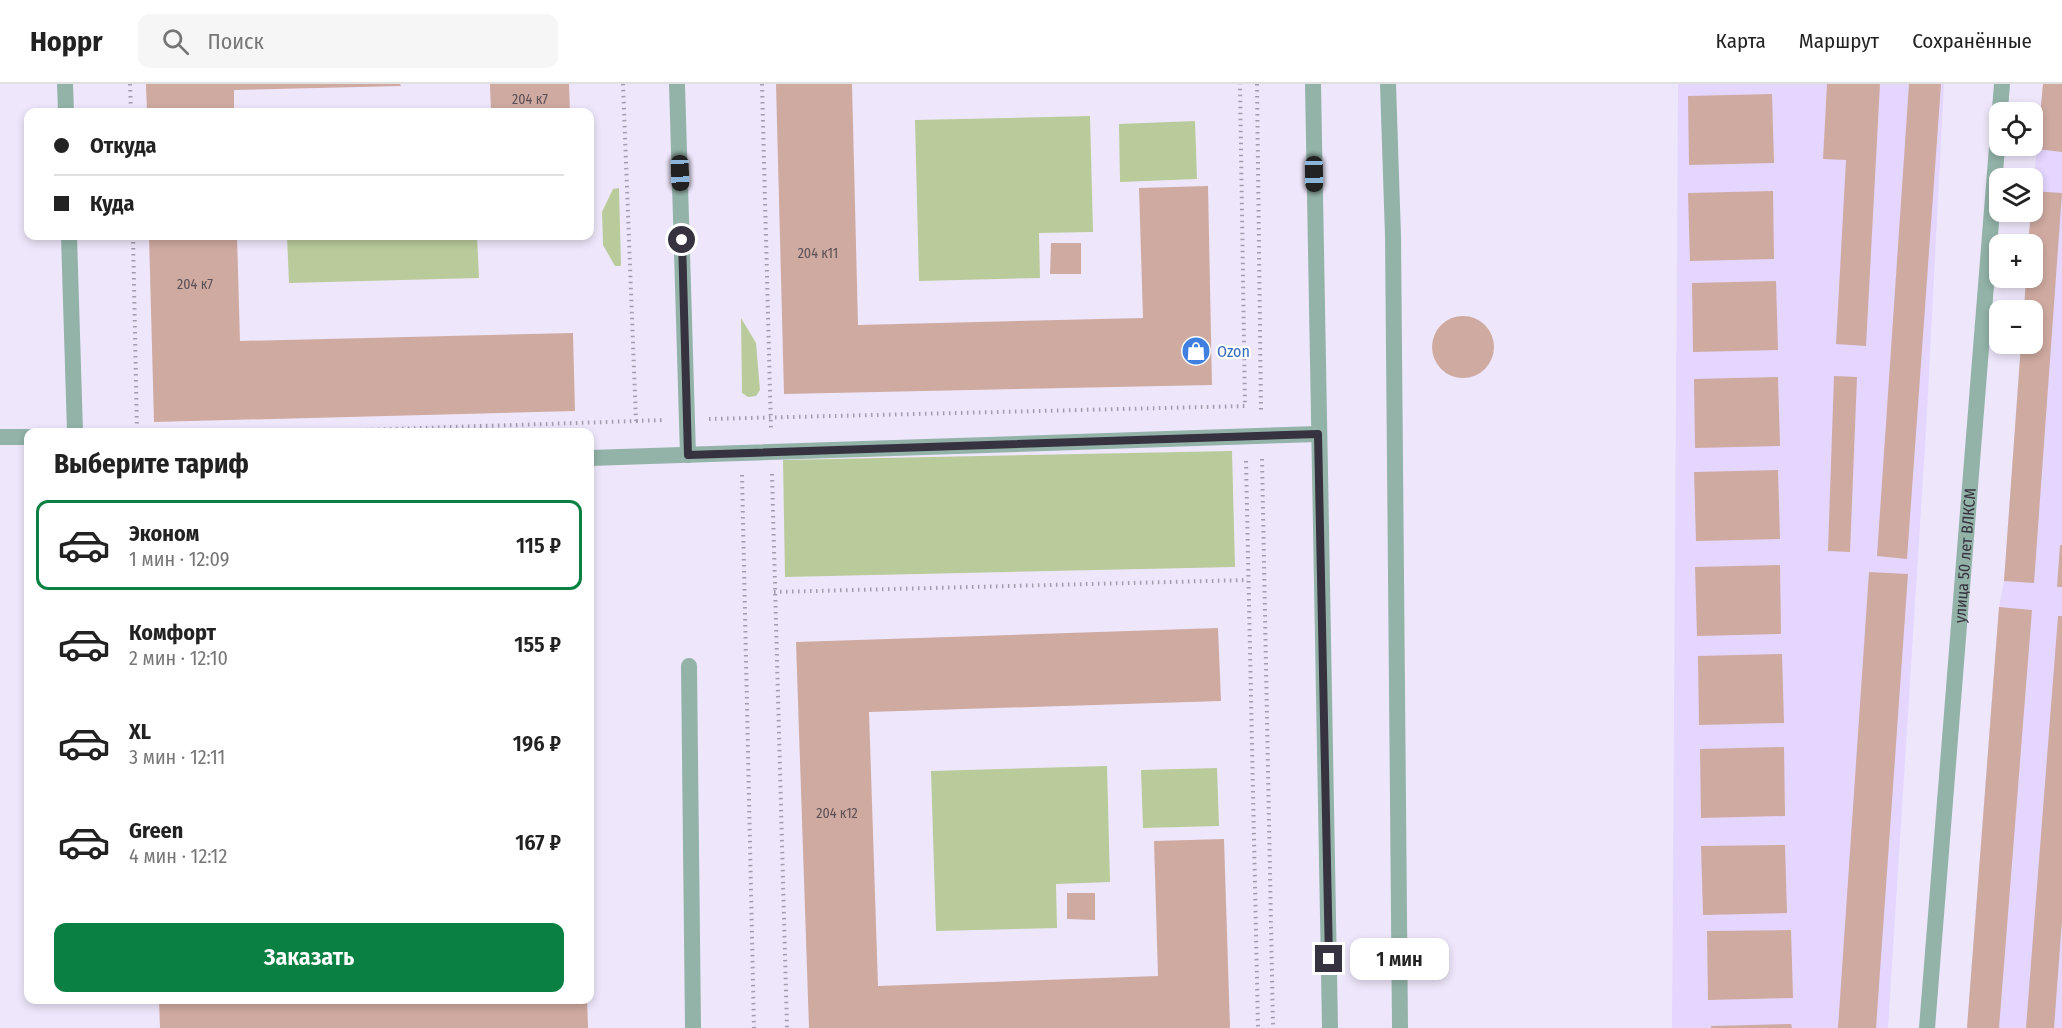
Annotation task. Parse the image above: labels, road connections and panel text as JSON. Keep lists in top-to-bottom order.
{
  "streets": {
    "street": ["улица 50 лет ВЛКСМ"]
  },
  "places": {
    "shop": ["Ozon"]
  },
  "house_numbers": [
    "204 к7",
    "204 к11",
    "204 к7",
    "204 к12"
  ],
  "page": {
    "header": "Hoppr",
    "search": "Поиск",
    "nav": ["Карта", "Маршрут", "Сохранённые"],
    "map_buttons": ["+", "−"],
    "banner": ["Откуда", "Куда"],
    "heading": "Выберите тариф",
    "list": [
      {
        "name": "Эконом",
        "note": "1 мин · 12:09",
        "value": "115 ₽"
      },
      {
        "name": "Комфорт",
        "note": "2 мин · 12:10",
        "value": "155 ₽"
      },
      {
        "name": "XL",
        "note": "3 мин · 12:11",
        "value": "196 ₽"
      },
      {
        "name": "Green",
        "note": "4 мин · 12:12",
        "value": "167 ₽"
      }
    ],
    "buttons": "Заказать",
    "bubble": "1 мин"
  }
}
